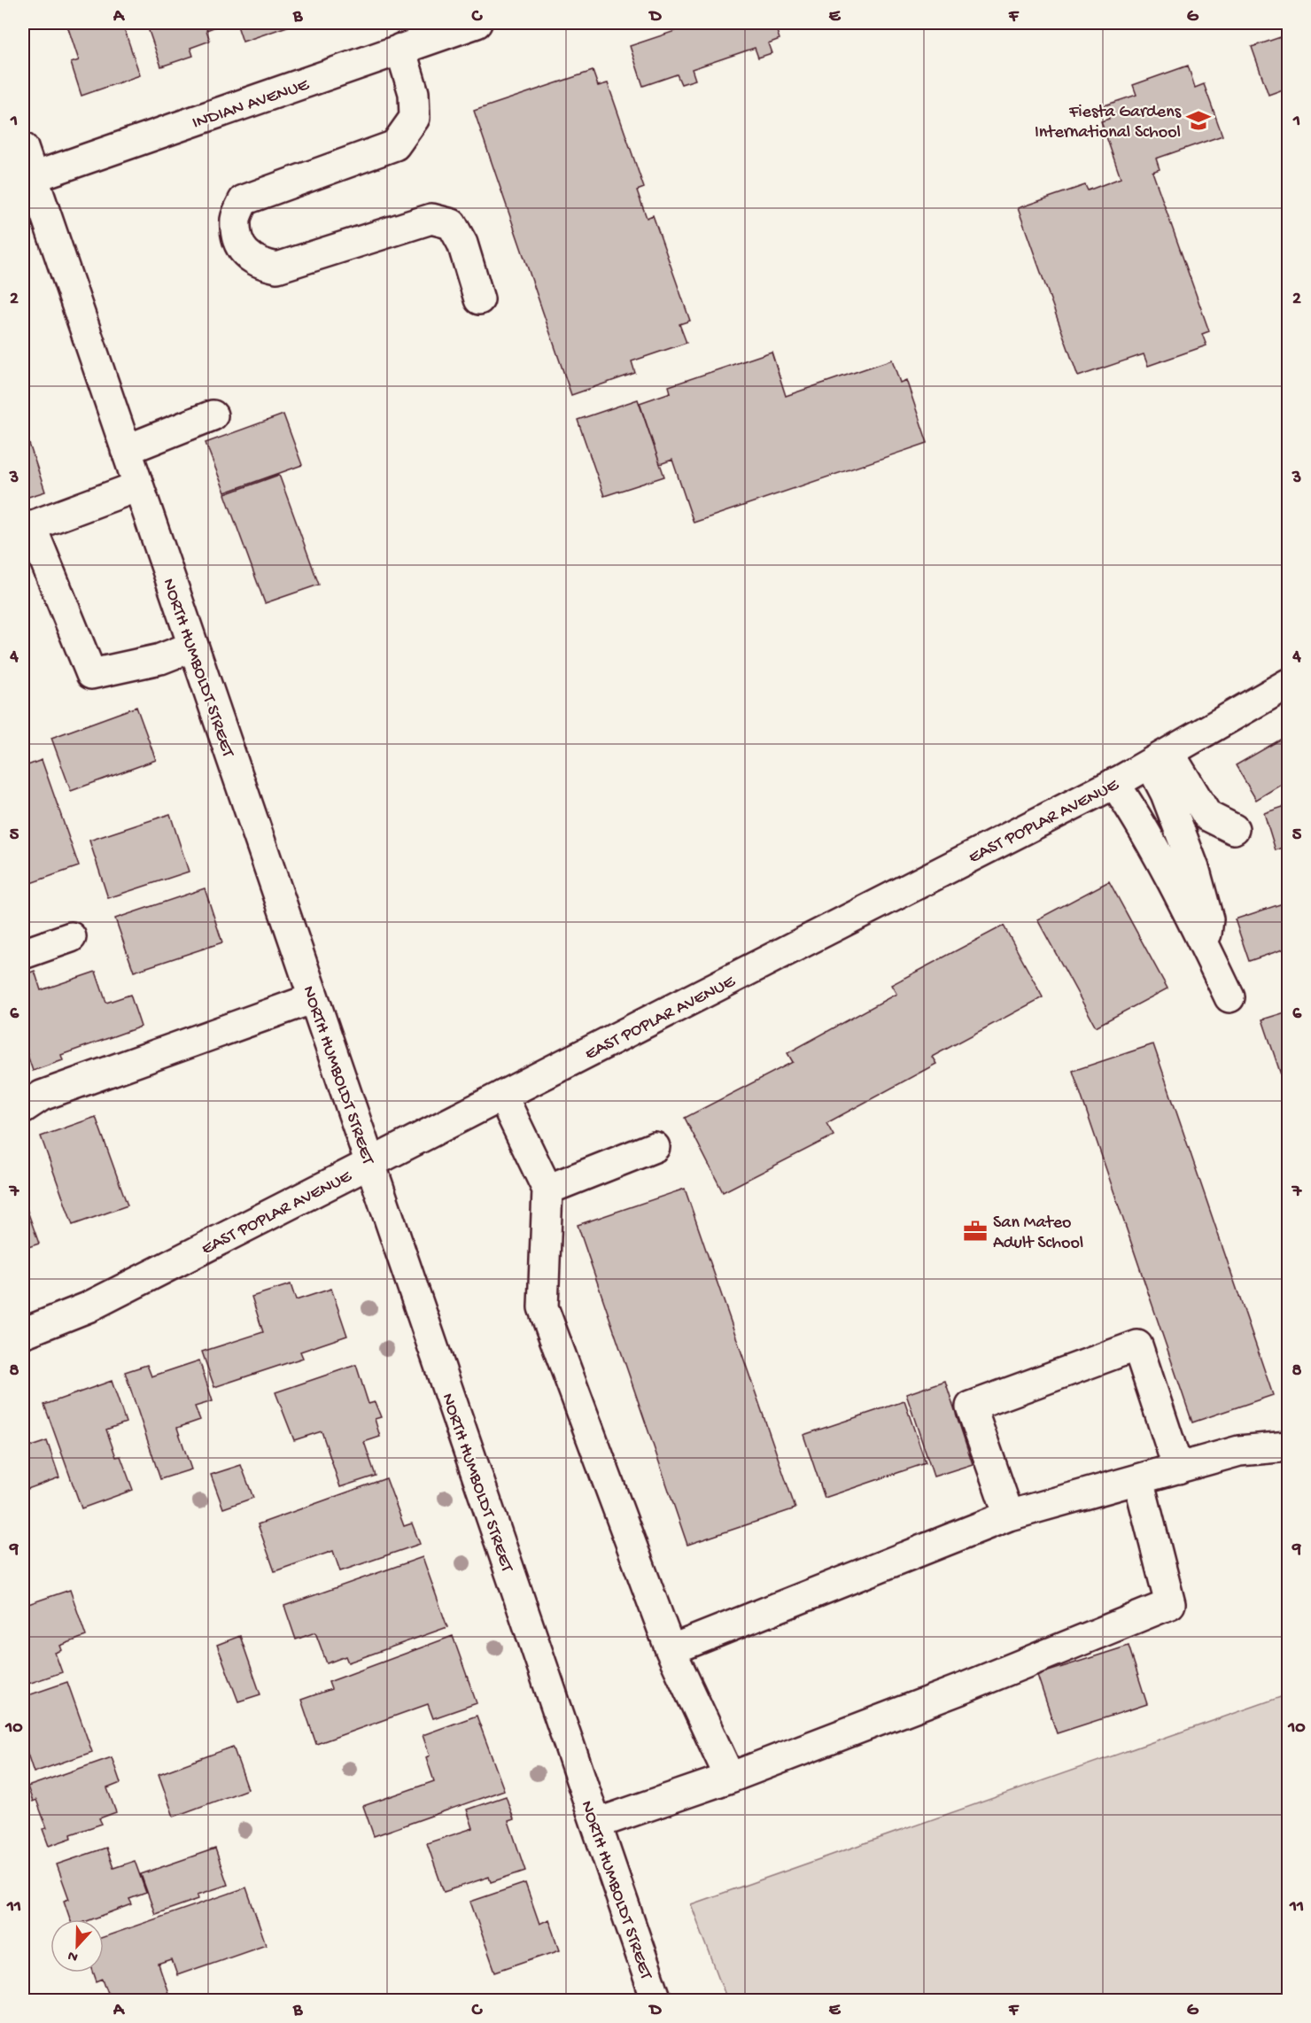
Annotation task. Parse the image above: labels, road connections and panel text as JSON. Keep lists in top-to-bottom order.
{
  "streets": {
    "street": ["INDIAN AVENUE", "NORTH HUMBOLDT STREET", "EAST POPLAR AVENUE"]
  },
  "crossings": [
    ["INDIAN AVENUE", "NORTH HUMBOLDT STREET"],
    ["NORTH HUMBOLDT STREET", "EAST POPLAR AVENUE"]
  ],
  "places": {
    "school or university": ["Fiesta Gardens International School"],
    "office": ["San Mateo Adult School"]
  },
  "north": "bottom",
  "grid": {
    "columns": [
      "A",
      "B",
      "C",
      "D",
      "E",
      "F",
      "G"
    ],
    "rows": [
      "1",
      "2",
      "3",
      "4",
      "5",
      "6",
      "7",
      "8",
      "9",
      "10",
      "11"
    ]
  }
}
